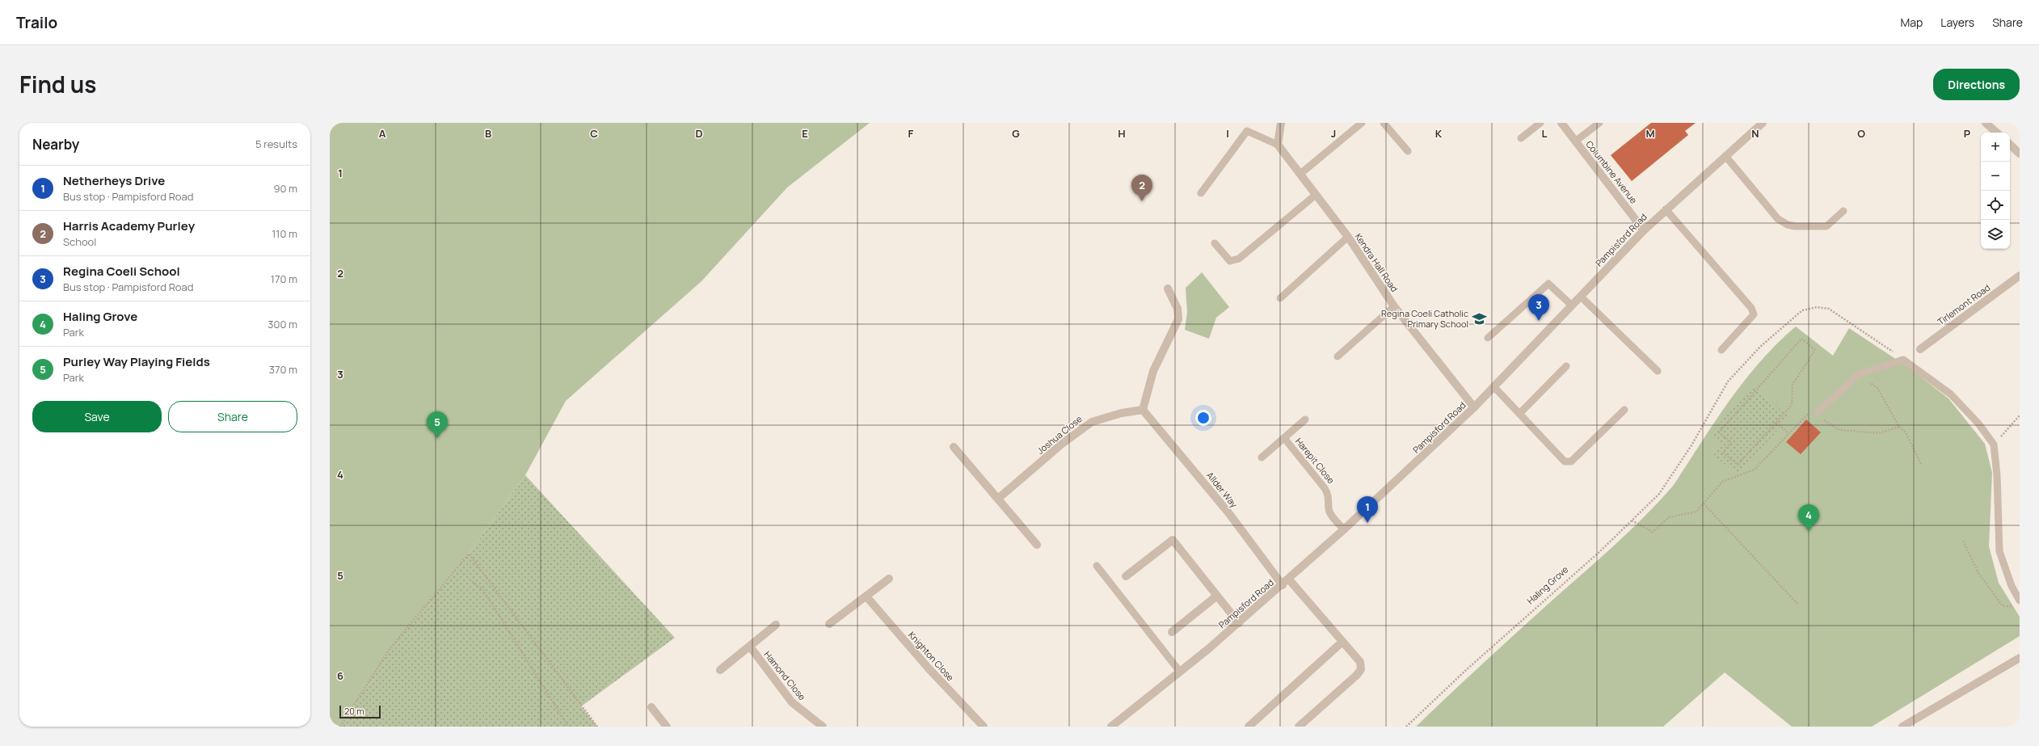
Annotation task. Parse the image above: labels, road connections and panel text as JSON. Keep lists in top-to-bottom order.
{
  "streets": {
    "street": [
      "Columbine Avenue",
      "Pampisford Road",
      "Kendra Hall Road",
      "Tirlemont Road",
      "Joshua Close",
      "Allder Way",
      "Knighton Close",
      "Hamond Close"
    ],
    "lane": ["Harepit Close"],
    "path": ["Haling Grove"]
  },
  "crossings": [
    ["Columbine Avenue", "Pampisford Road"],
    ["Pampisford Road", "Kendra Hall Road"],
    ["Pampisford Road", "Harepit Close"],
    ["Pampisford Road", "Allder Way"],
    ["Joshua Close", "Allder Way"]
  ],
  "places": {
    "school or university": ["Regina Coeli Catholic Primary School"]
  },
  "scale_bar": "20 m",
  "page": {
    "header": "Trailo",
    "nav": ["Map", "Layers", "Share"],
    "title": "Find us",
    "buttons": [
      "Directions",
      ["Save", "Share"]
    ],
    "heading": ["Nearby", "5 results"],
    "map_buttons": ["+", "−"],
    "list": [
      {
        "mark": "1",
        "name": "Netherheys Drive",
        "note": "Bus stop · Pampisford Road",
        "value": "90 m"
      },
      {
        "mark": "2",
        "name": "Harris Academy Purley",
        "note": "School",
        "value": "110 m"
      },
      {
        "mark": "3",
        "name": "Regina Coeli School",
        "note": "Bus stop · Pampisford Road",
        "value": "170 m"
      },
      {
        "mark": "4",
        "name": "Haling Grove",
        "note": "Park",
        "value": "300 m"
      },
      {
        "mark": "5",
        "name": "Purley Way Playing Fields",
        "note": "Park",
        "value": "370 m"
      }
    ],
    "pins": [
      "2",
      "3",
      "5",
      "1",
      "4"
    ],
    "scale": "20 m"
  },
  "grid": {
    "columns": [
      "A",
      "B",
      "C",
      "D",
      "E",
      "F",
      "G",
      "H",
      "I",
      "J",
      "K",
      "L",
      "M",
      "N",
      "O",
      "P"
    ],
    "rows": [
      "1",
      "2",
      "3",
      "4",
      "5",
      "6"
    ]
  }
}
